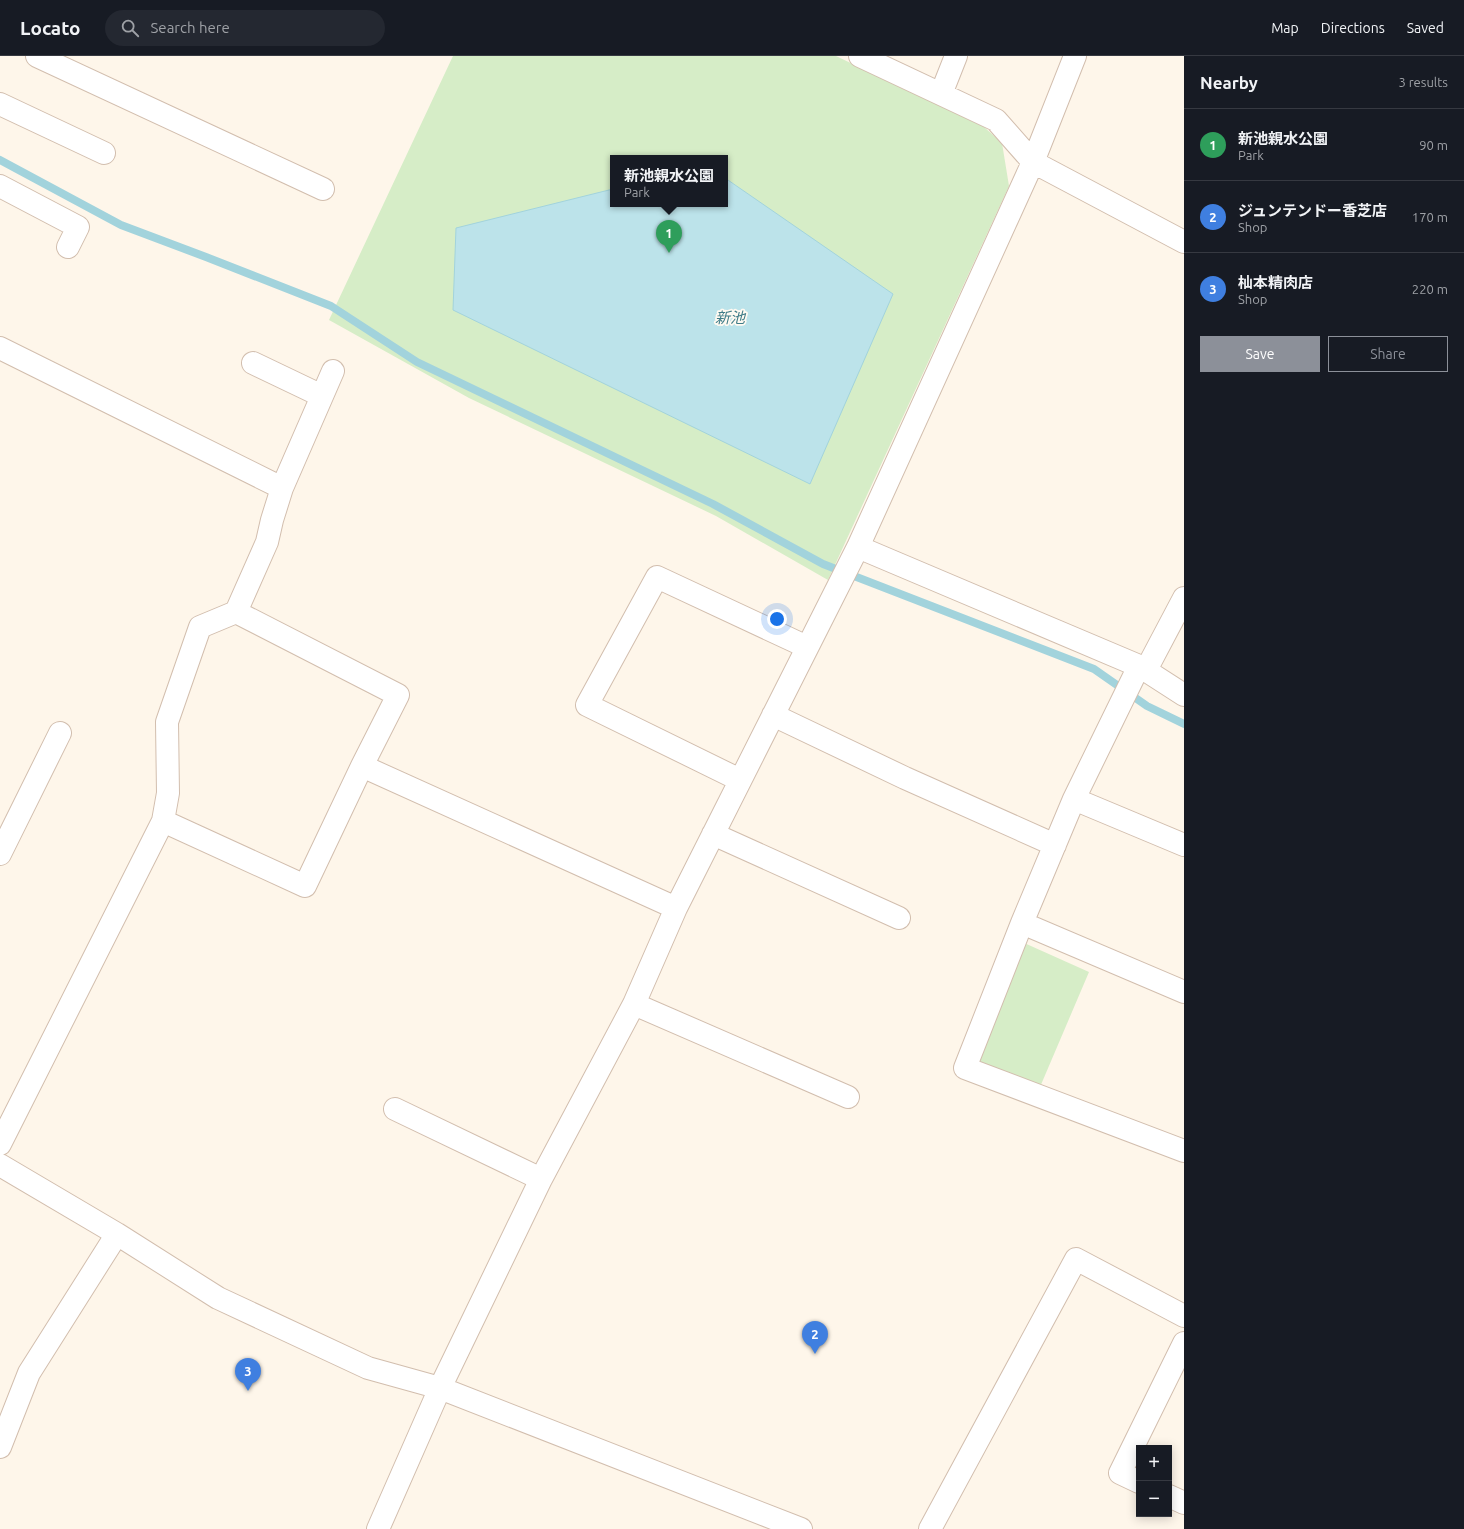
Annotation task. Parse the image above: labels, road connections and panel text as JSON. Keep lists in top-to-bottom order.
{
  "water": ["新池"],
  "page": {
    "header": "Locato",
    "search": "Search here",
    "nav": ["Map", "Directions", "Saved"],
    "heading": ["Nearby", "3 results"],
    "list": [
      {
        "mark": "1",
        "name": "新池親水公園",
        "note": "Park",
        "value": "90 m"
      },
      {
        "mark": "2",
        "name": "ジュンテンドー香芝店",
        "note": "Shop",
        "value": "170 m"
      },
      {
        "mark": "3",
        "name": "杣本精肉店",
        "note": "Shop",
        "value": "220 m"
      }
    ],
    "popup": ["新池親水公園", "Park"],
    "pins": ["1", "2", "3"],
    "buttons": ["Save", "Share"],
    "map_buttons": ["+", "−"]
  }
}
